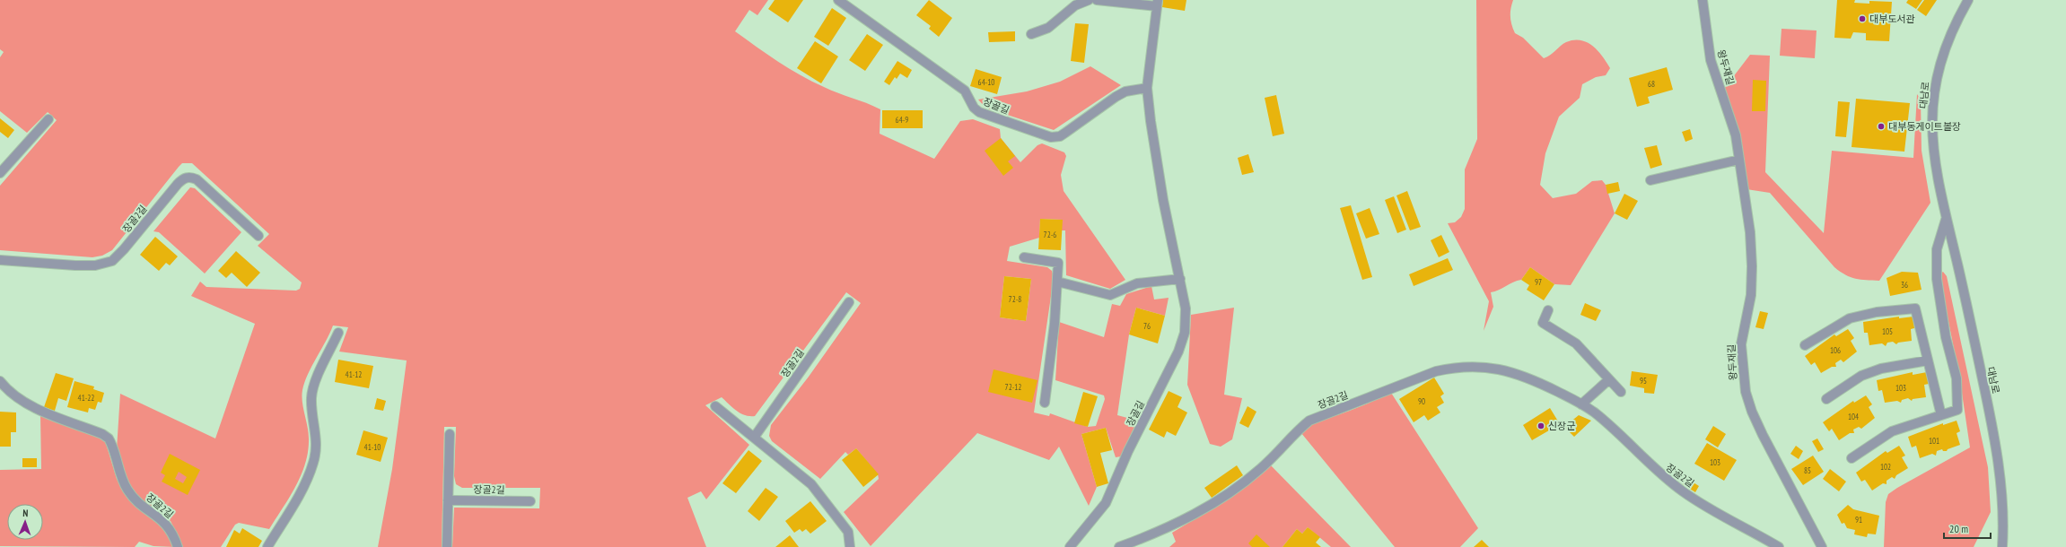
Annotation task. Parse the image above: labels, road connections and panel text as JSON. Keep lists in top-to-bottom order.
{
  "streets": {
    "street": [
      "왕두재길",
      "대남로",
      "장골길",
      "장골2길"
    ]
  },
  "places": ["대부도서관", "대부동게이트볼장", "신장군"],
  "house_numbers": [
    "64-10",
    "68",
    "64-9",
    "72-6",
    "97",
    "36",
    "72-8",
    "76",
    "105",
    "106",
    "41-12",
    "95",
    "72-12",
    "103",
    "41-22",
    "90",
    "104",
    "101",
    "41-10",
    "103",
    "102",
    "85",
    "91"
  ],
  "scale_bar": "20 m",
  "north": "top"
}
